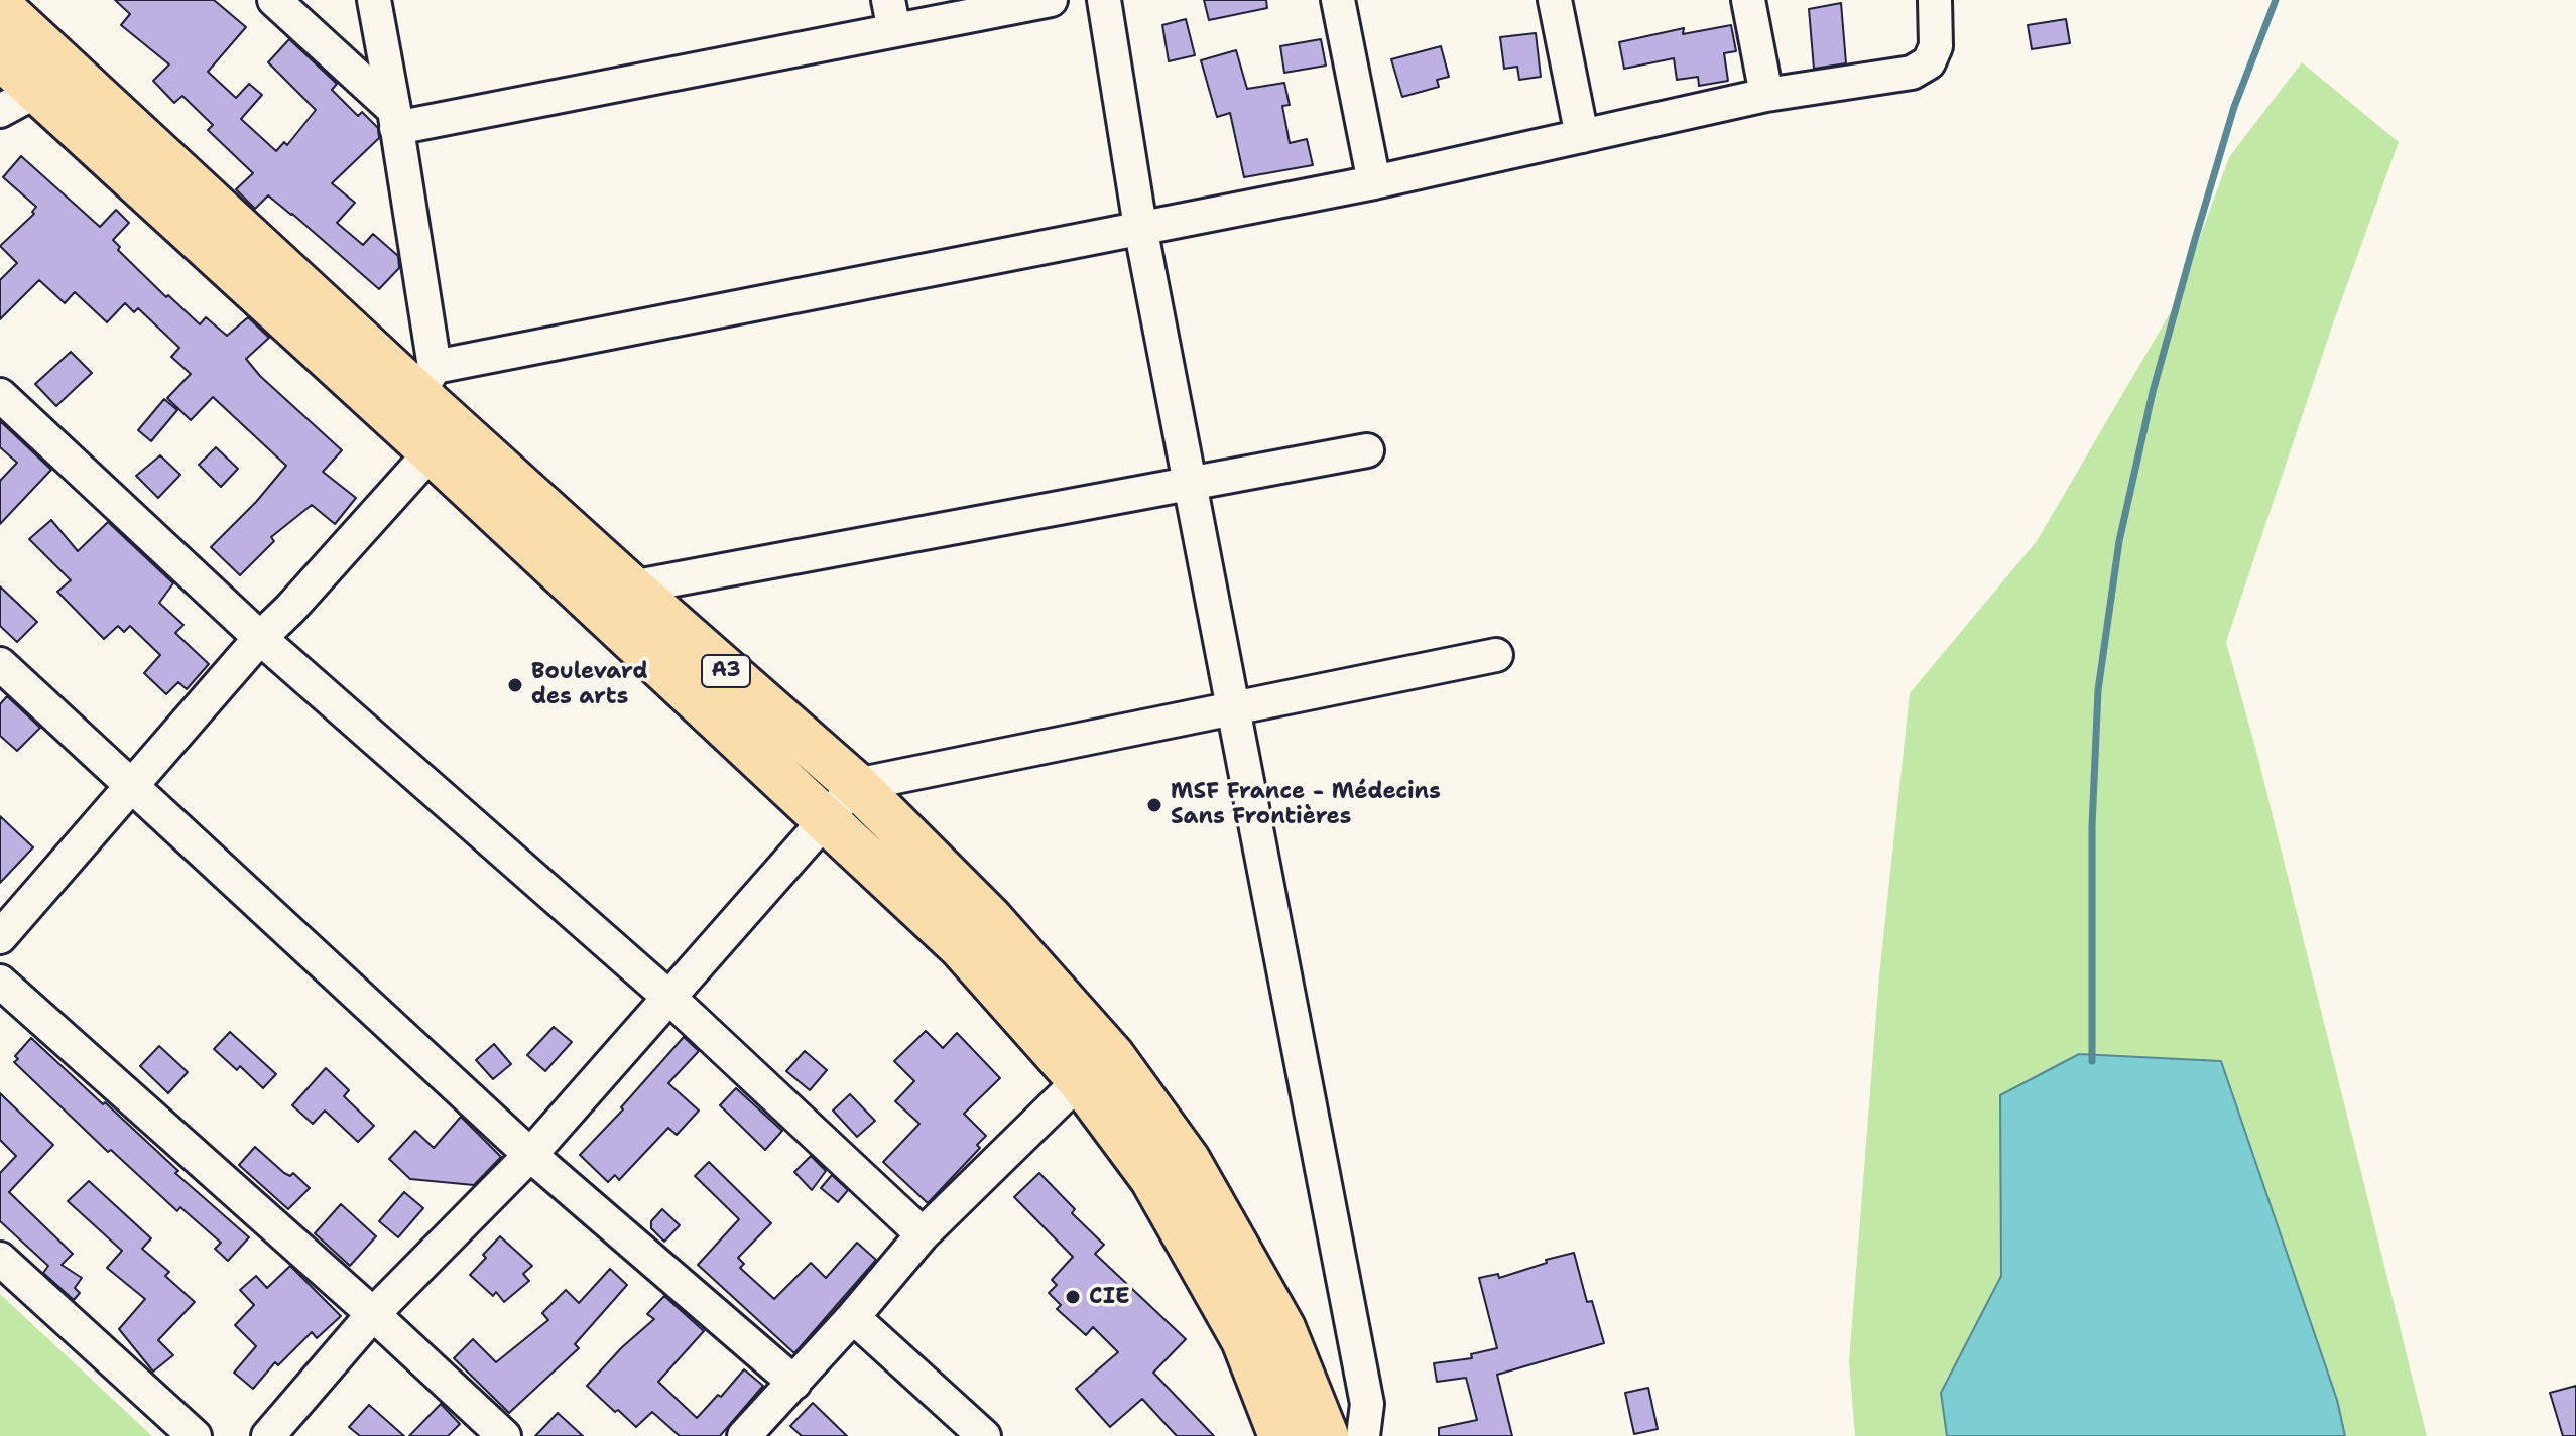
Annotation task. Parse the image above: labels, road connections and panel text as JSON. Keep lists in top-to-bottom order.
{
  "streets": {
    "highway": ["A3"]
  },
  "places": ["Boulevard des arts", "MSF France - Médecins Sans Frontières", "CIE"]
}
